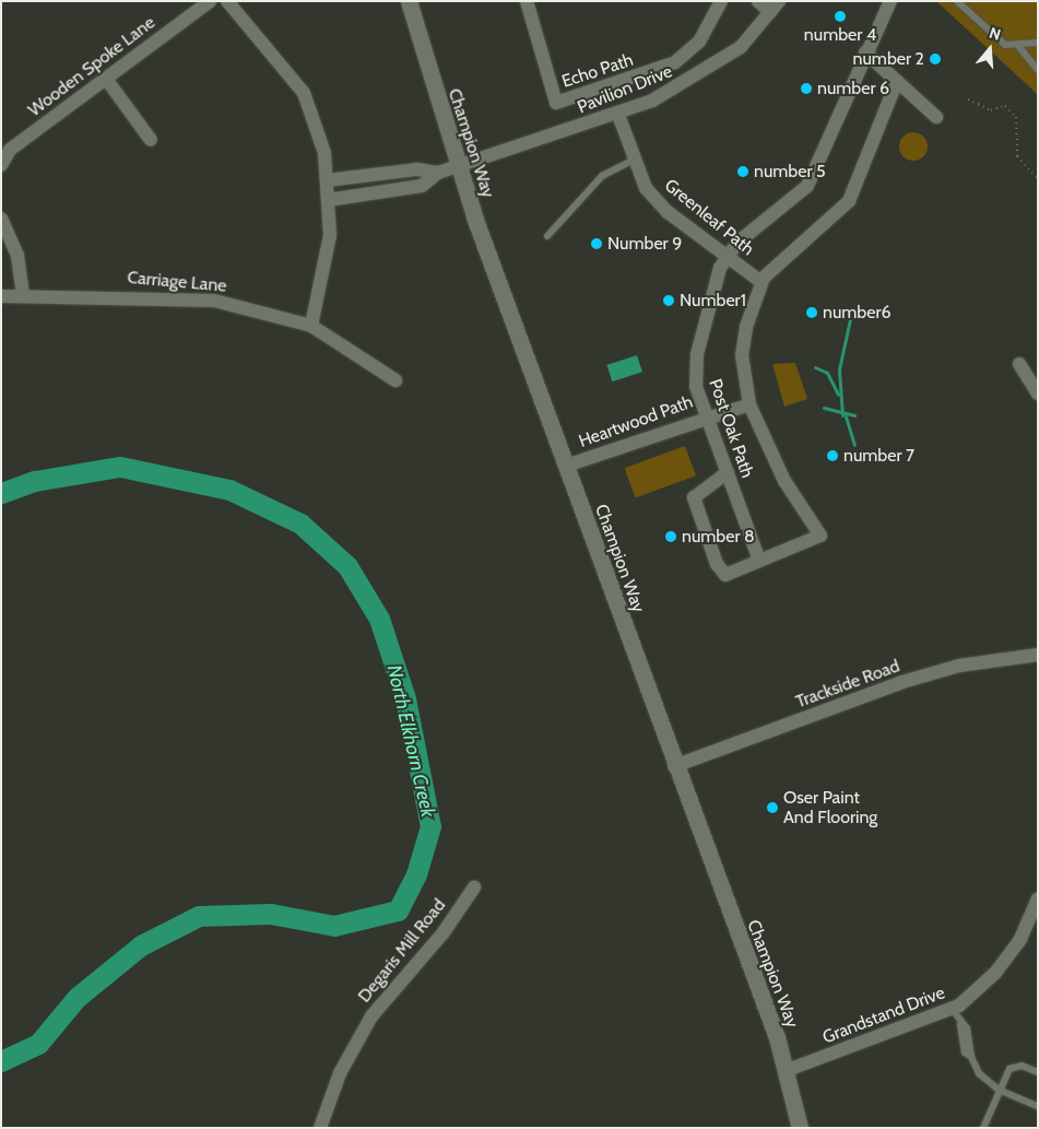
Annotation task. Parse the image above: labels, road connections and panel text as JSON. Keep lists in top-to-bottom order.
{
  "streets": {
    "main road": ["Champion Way"],
    "street": [
      "Wooden Spoke Lane",
      "Echo Path",
      "Pavilion Drive",
      "Greenleaf Path",
      "Carriage Lane",
      "Heartwood Path",
      "Post Oak Path",
      "Trackside Road",
      "Degaris Mill Road",
      "Grandstand Drive"
    ]
  },
  "crossings": [
    ["Pavilion Drive", "Champion Way"],
    ["Pavilion Drive", "Greenleaf Path"],
    ["Champion Way", "Heartwood Path"],
    ["Champion Way", "Trackside Road"],
    ["Champion Way", "Grandstand Drive"],
    ["Greenleaf Path", "Post Oak Path"],
    ["Heartwood Path", "Post Oak Path"]
  ],
  "water": ["North Elkhorn Creek"],
  "places": [
    "number 4",
    "number 2",
    "number 6",
    "number 5",
    "Number 9",
    "Number1",
    "number6",
    "number 7",
    "number 8",
    "Oser Paint And Flooring"
  ],
  "north": "top"
}
